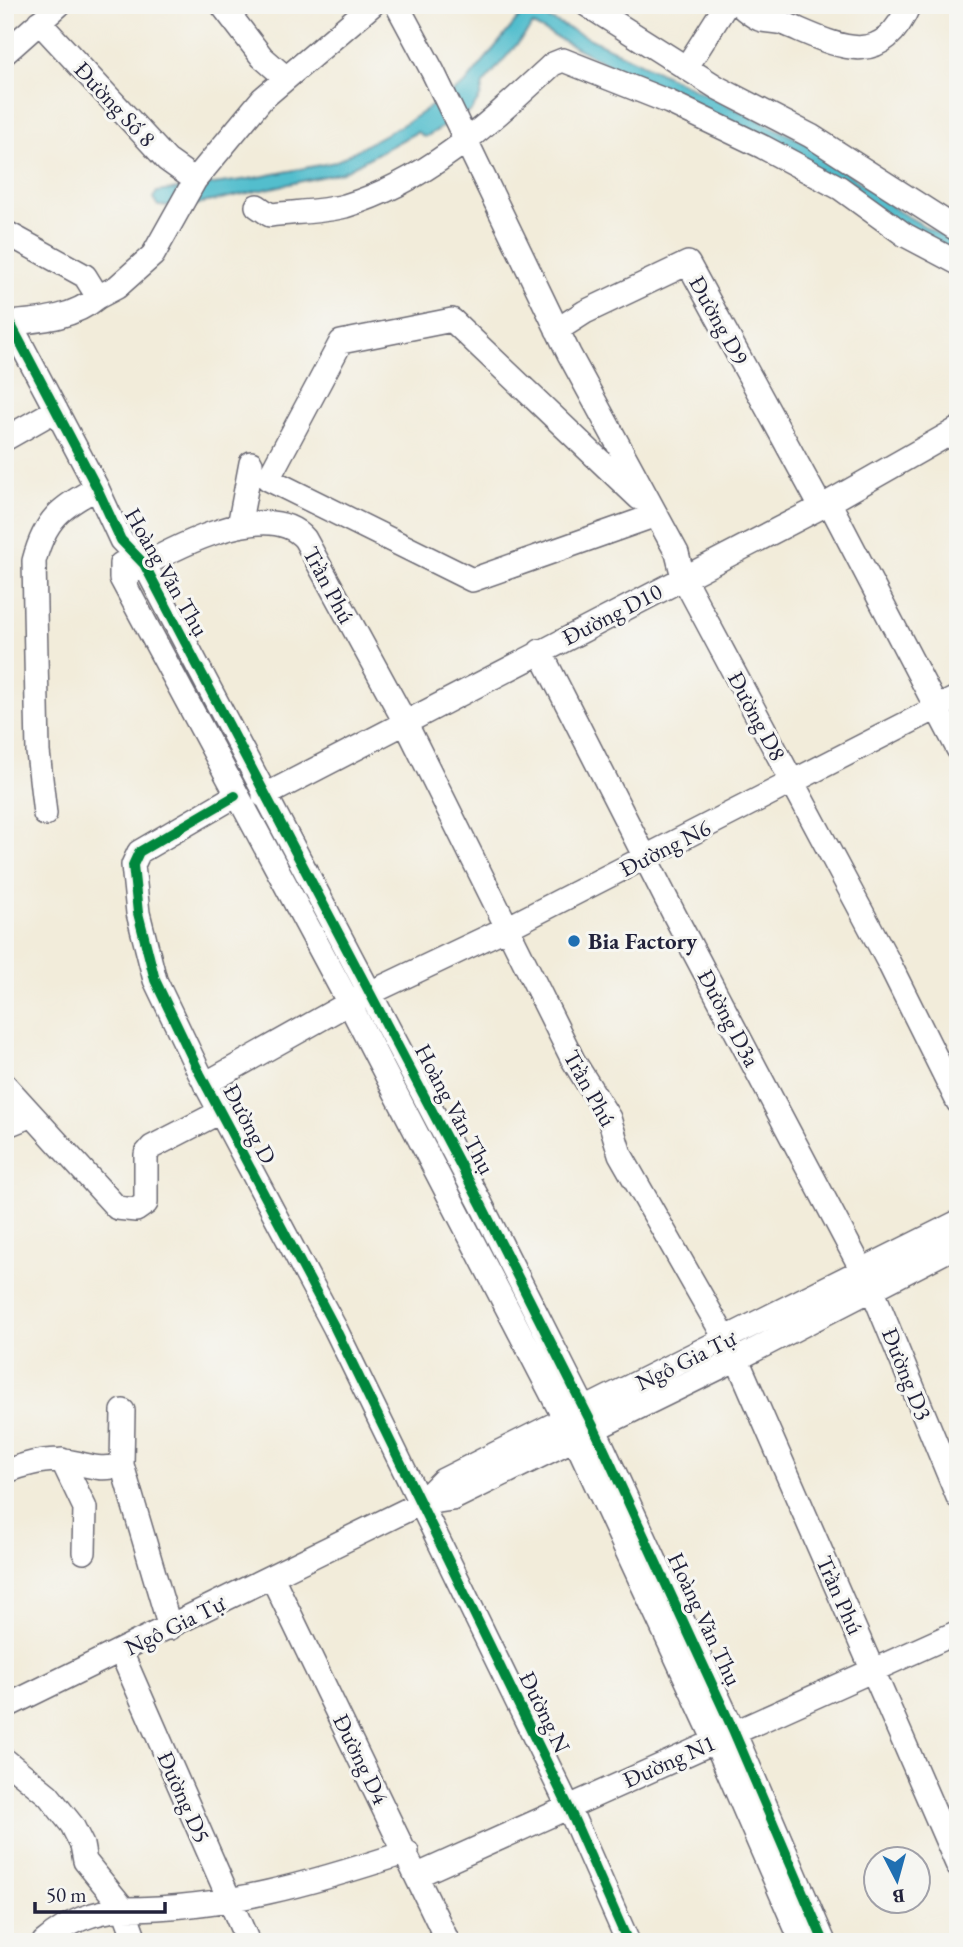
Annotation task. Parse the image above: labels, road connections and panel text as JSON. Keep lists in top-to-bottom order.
{
  "streets": {
    "street": [
      "Đường Số 8",
      "Đường D9",
      "Hoàng Văn Thụ",
      "Trần Phú",
      "Đường D10",
      "Đường D8",
      "Đường N6",
      "Đường D3a",
      "Đường D",
      "Ngô Gia Tự",
      "Đường D3",
      "Đường N",
      "Đường D4",
      "Đường N1",
      "Đường D5"
    ]
  },
  "crossings": [
    ["Đường D9", "Đường D10"],
    ["Đường D9", "Đường D8"],
    ["Đường D9", "Đường N6"],
    ["Hoàng Văn Thụ", "Trần Phú"],
    ["Hoàng Văn Thụ", "Đường D10"],
    ["Hoàng Văn Thụ", "Đường N6"],
    ["Hoàng Văn Thụ", "Đường D"],
    ["Hoàng Văn Thụ", "Ngô Gia Tự"],
    ["Hoàng Văn Thụ", "Đường N1"],
    ["Trần Phú", "Đường D10"],
    ["Trần Phú", "Đường N6"],
    ["Trần Phú", "Ngô Gia Tự"],
    ["Trần Phú", "Đường N1"],
    ["Đường D10", "Đường D8"],
    ["Đường D10", "Đường D3a"],
    ["Đường D8", "Đường N6"],
    ["Đường N6", "Đường D3a"],
    ["Đường N6", "Đường D"],
    ["Đường D3a", "Ngô Gia Tự"],
    ["Đường D3a", "Đường D3"],
    ["Đường D", "Ngô Gia Tự"],
    ["Đường D", "Đường N"],
    ["Ngô Gia Tự", "Đường D3"],
    ["Ngô Gia Tự", "Đường N"],
    ["Ngô Gia Tự", "Đường D4"],
    ["Ngô Gia Tự", "Đường D5"],
    ["Đường N", "Đường N1"],
    ["Đường D4", "Đường N1"]
  ],
  "places": ["Bia Factory"],
  "scale_bar": "50 m",
  "north": "bottom"
}
